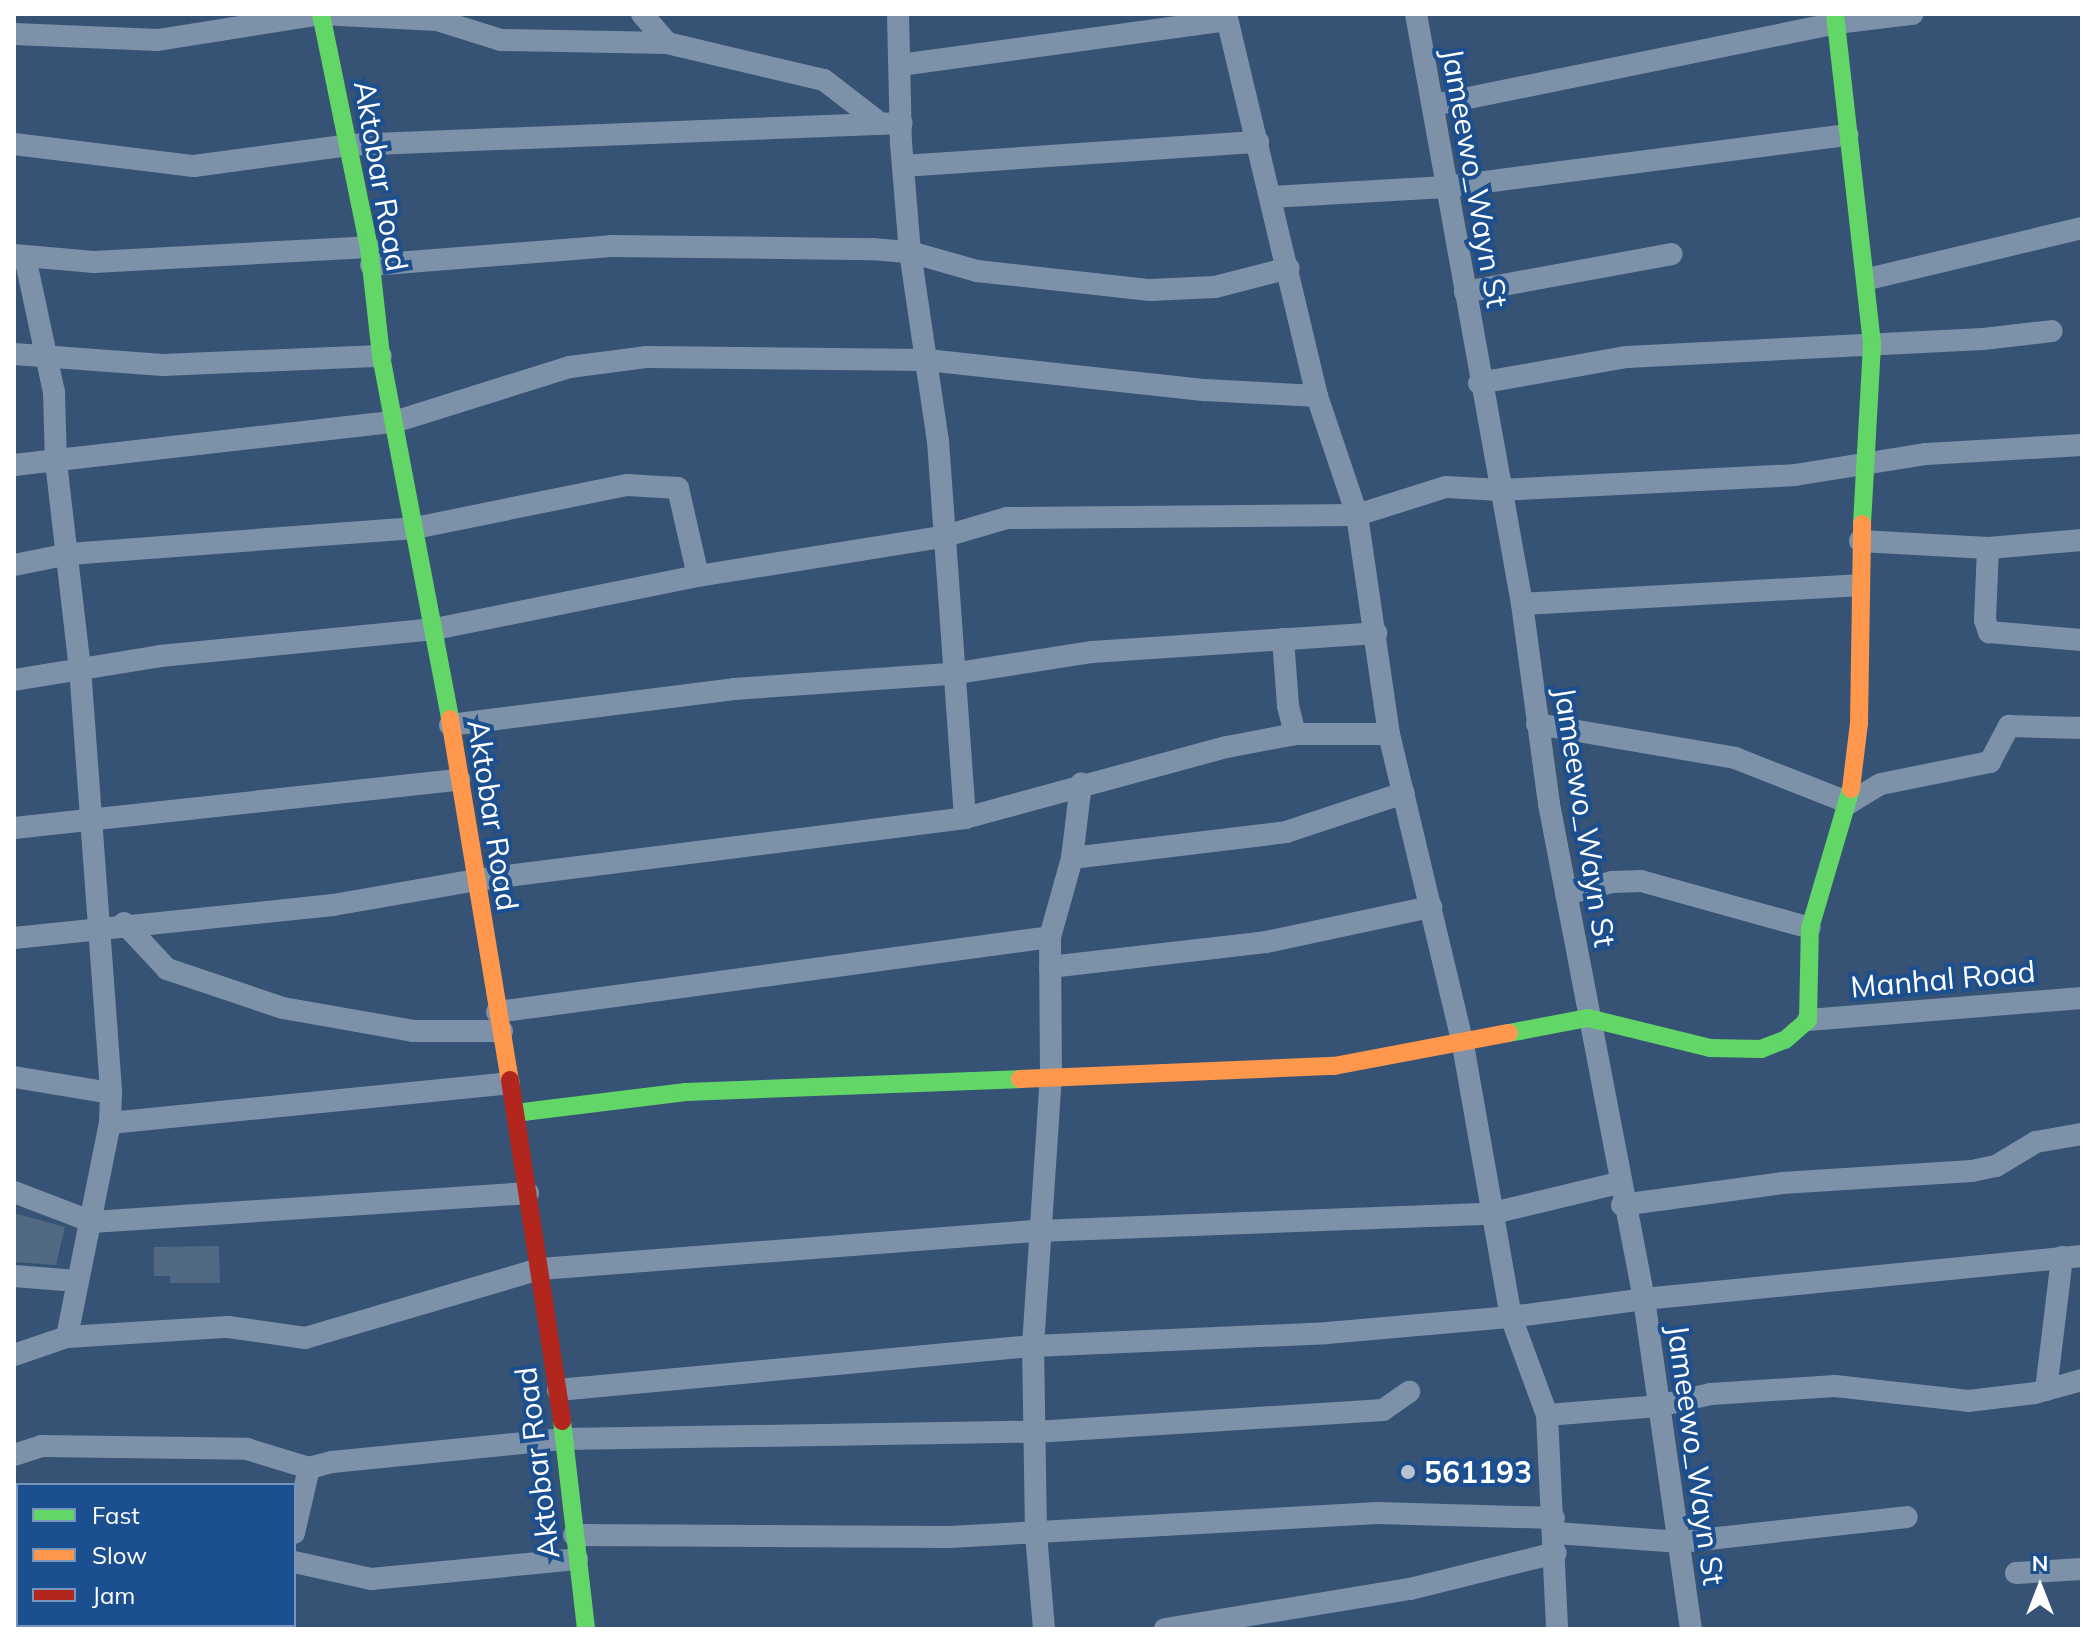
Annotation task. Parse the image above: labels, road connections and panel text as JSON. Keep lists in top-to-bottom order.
{
  "streets": {
    "street": ["Aktobar Road", "Jameewo_Wayn St", "Manhal Road"]
  },
  "places": ["561193"],
  "legend": ["Fast", "Slow", "Jam"],
  "north": "top"
}
